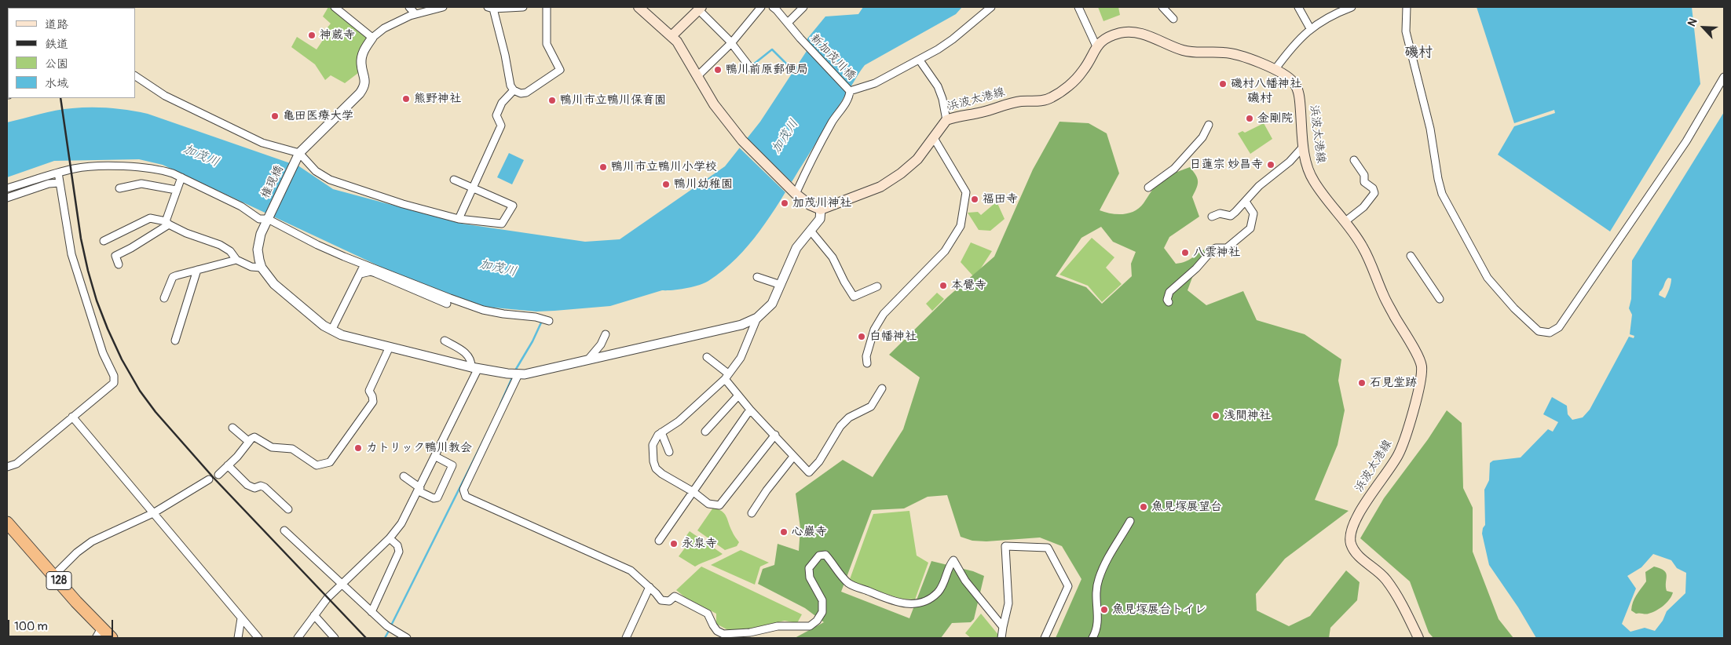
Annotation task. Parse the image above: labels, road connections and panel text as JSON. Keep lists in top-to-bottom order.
{
  "streets": {
    "highway": ["128"],
    "main road": ["浜波太港線"],
    "street": ["新加茂川橋", "権現橋"]
  },
  "districts": ["磯村", "磯村"],
  "water": ["加茂川"],
  "places": [
    "神蔵寺",
    "鴨川前原郵便局",
    "磯村八幡神社",
    "熊野神社",
    "鴨川市立鴨川保育園",
    "亀田医療大学",
    "金剛院",
    "日蓮宗 妙昌寺",
    "鴨川市立鴨川小学校",
    "鴨川幼稚園",
    "福田寺",
    "加茂川神社",
    "八雲神社",
    "本覺寺",
    "白幡神社",
    "石見堂跡",
    "浅間神社",
    "カトリック鴨川教会",
    "魚見塚展望台",
    "心巖寺",
    "永泉寺",
    "魚見塚展台トイレ"
  ],
  "legend": [
    "道路",
    "鉄道",
    "公園",
    "水域"
  ],
  "scale_bar": "100 m",
  "north": "top left"
}
